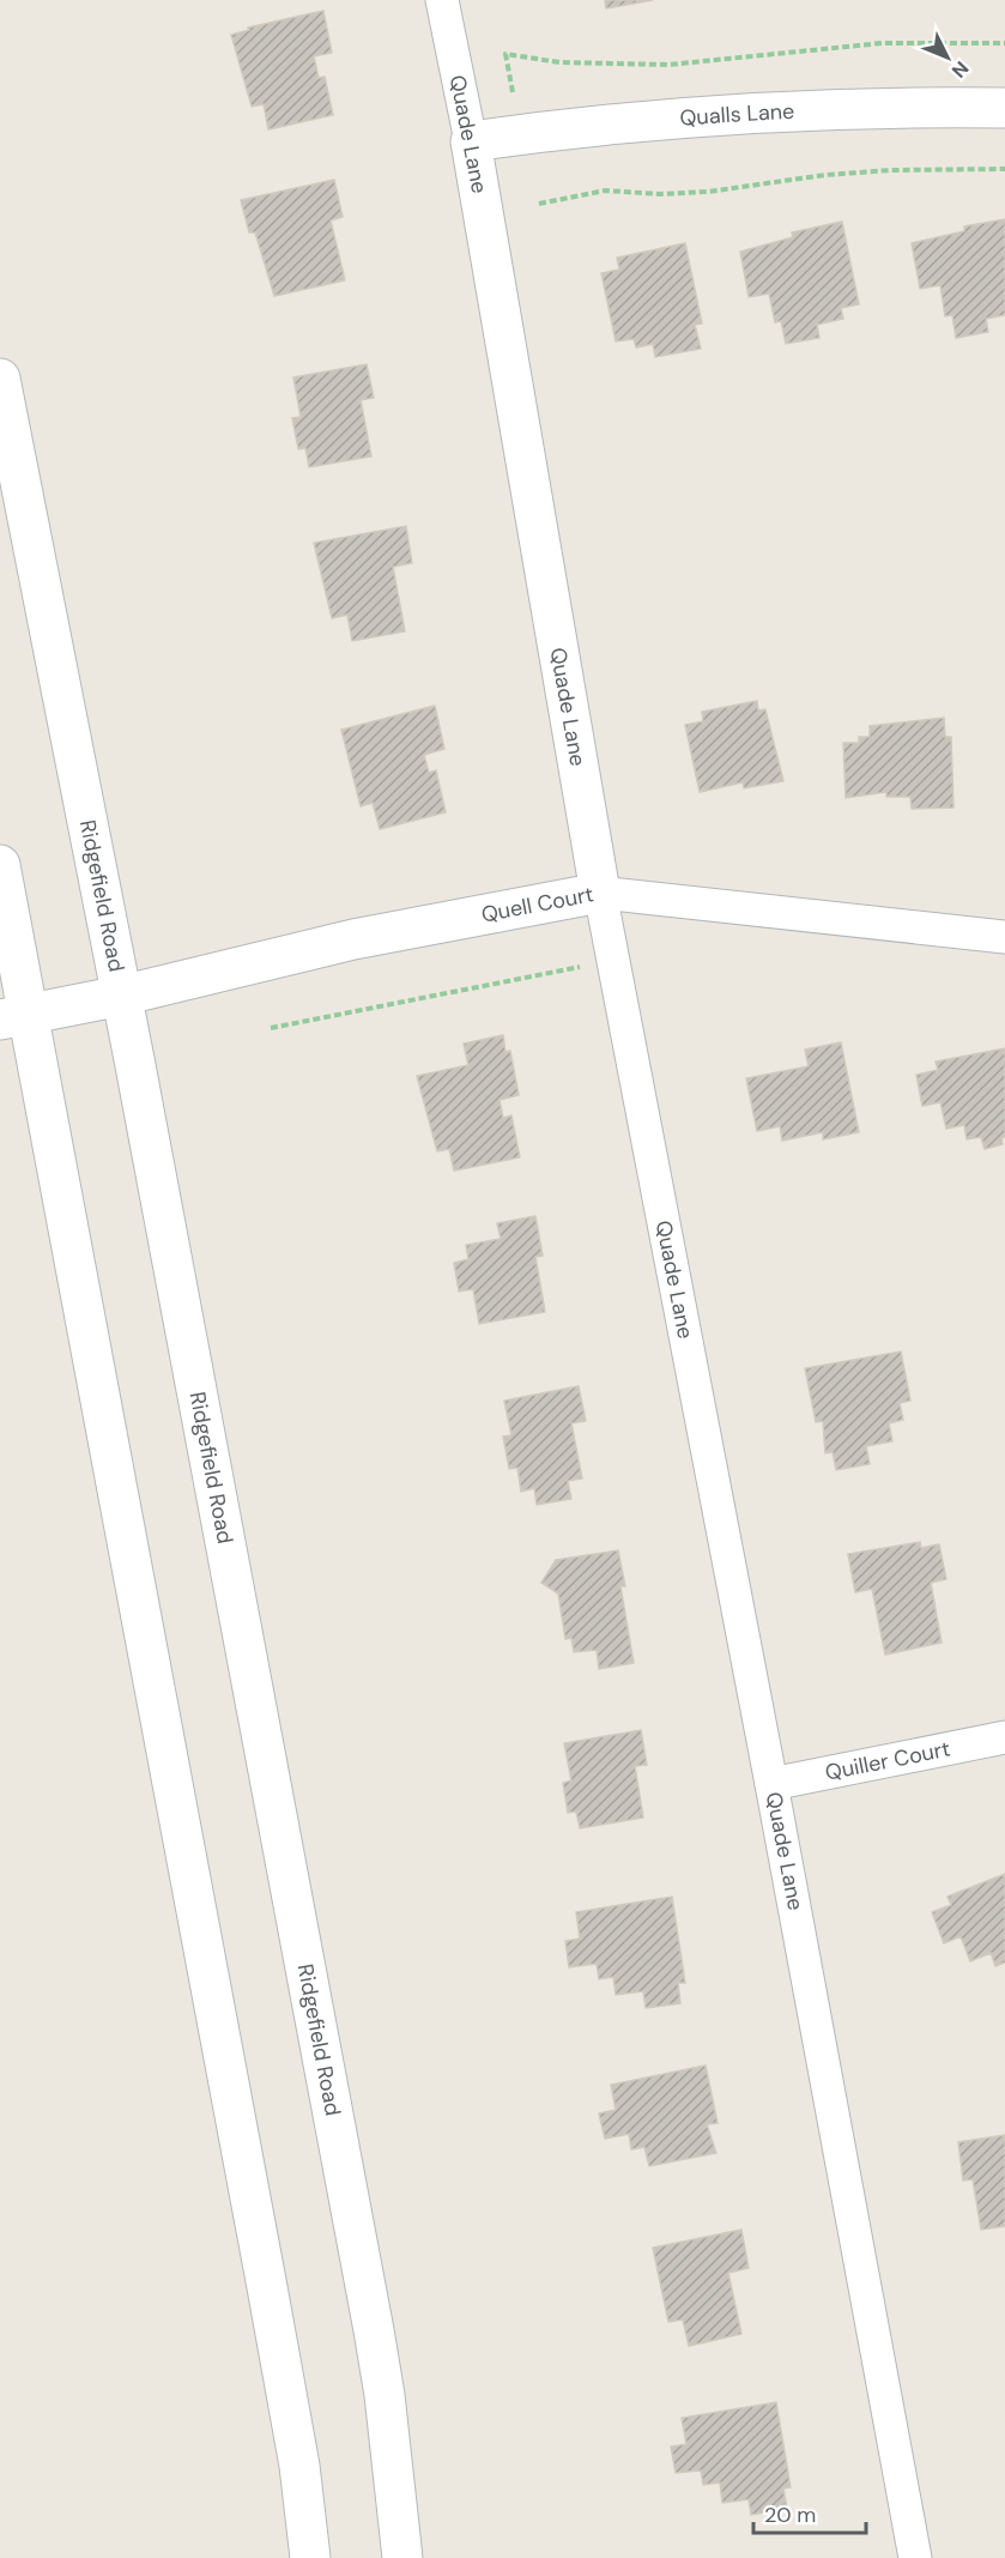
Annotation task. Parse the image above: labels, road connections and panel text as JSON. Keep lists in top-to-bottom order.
{
  "streets": {
    "main road": [
      "Qualls Lane",
      "Quade Lane",
      "Ridgefield Road",
      "Quell Court"
    ],
    "street": ["Quiller Court"]
  },
  "crossings": [
    ["Qualls Lane", "Quade Lane"],
    ["Quade Lane", "Quell Court"],
    ["Quade Lane", "Quiller Court"],
    ["Ridgefield Road", "Quell Court"]
  ],
  "scale_bar": "20 m",
  "north": "bottom right"
}
